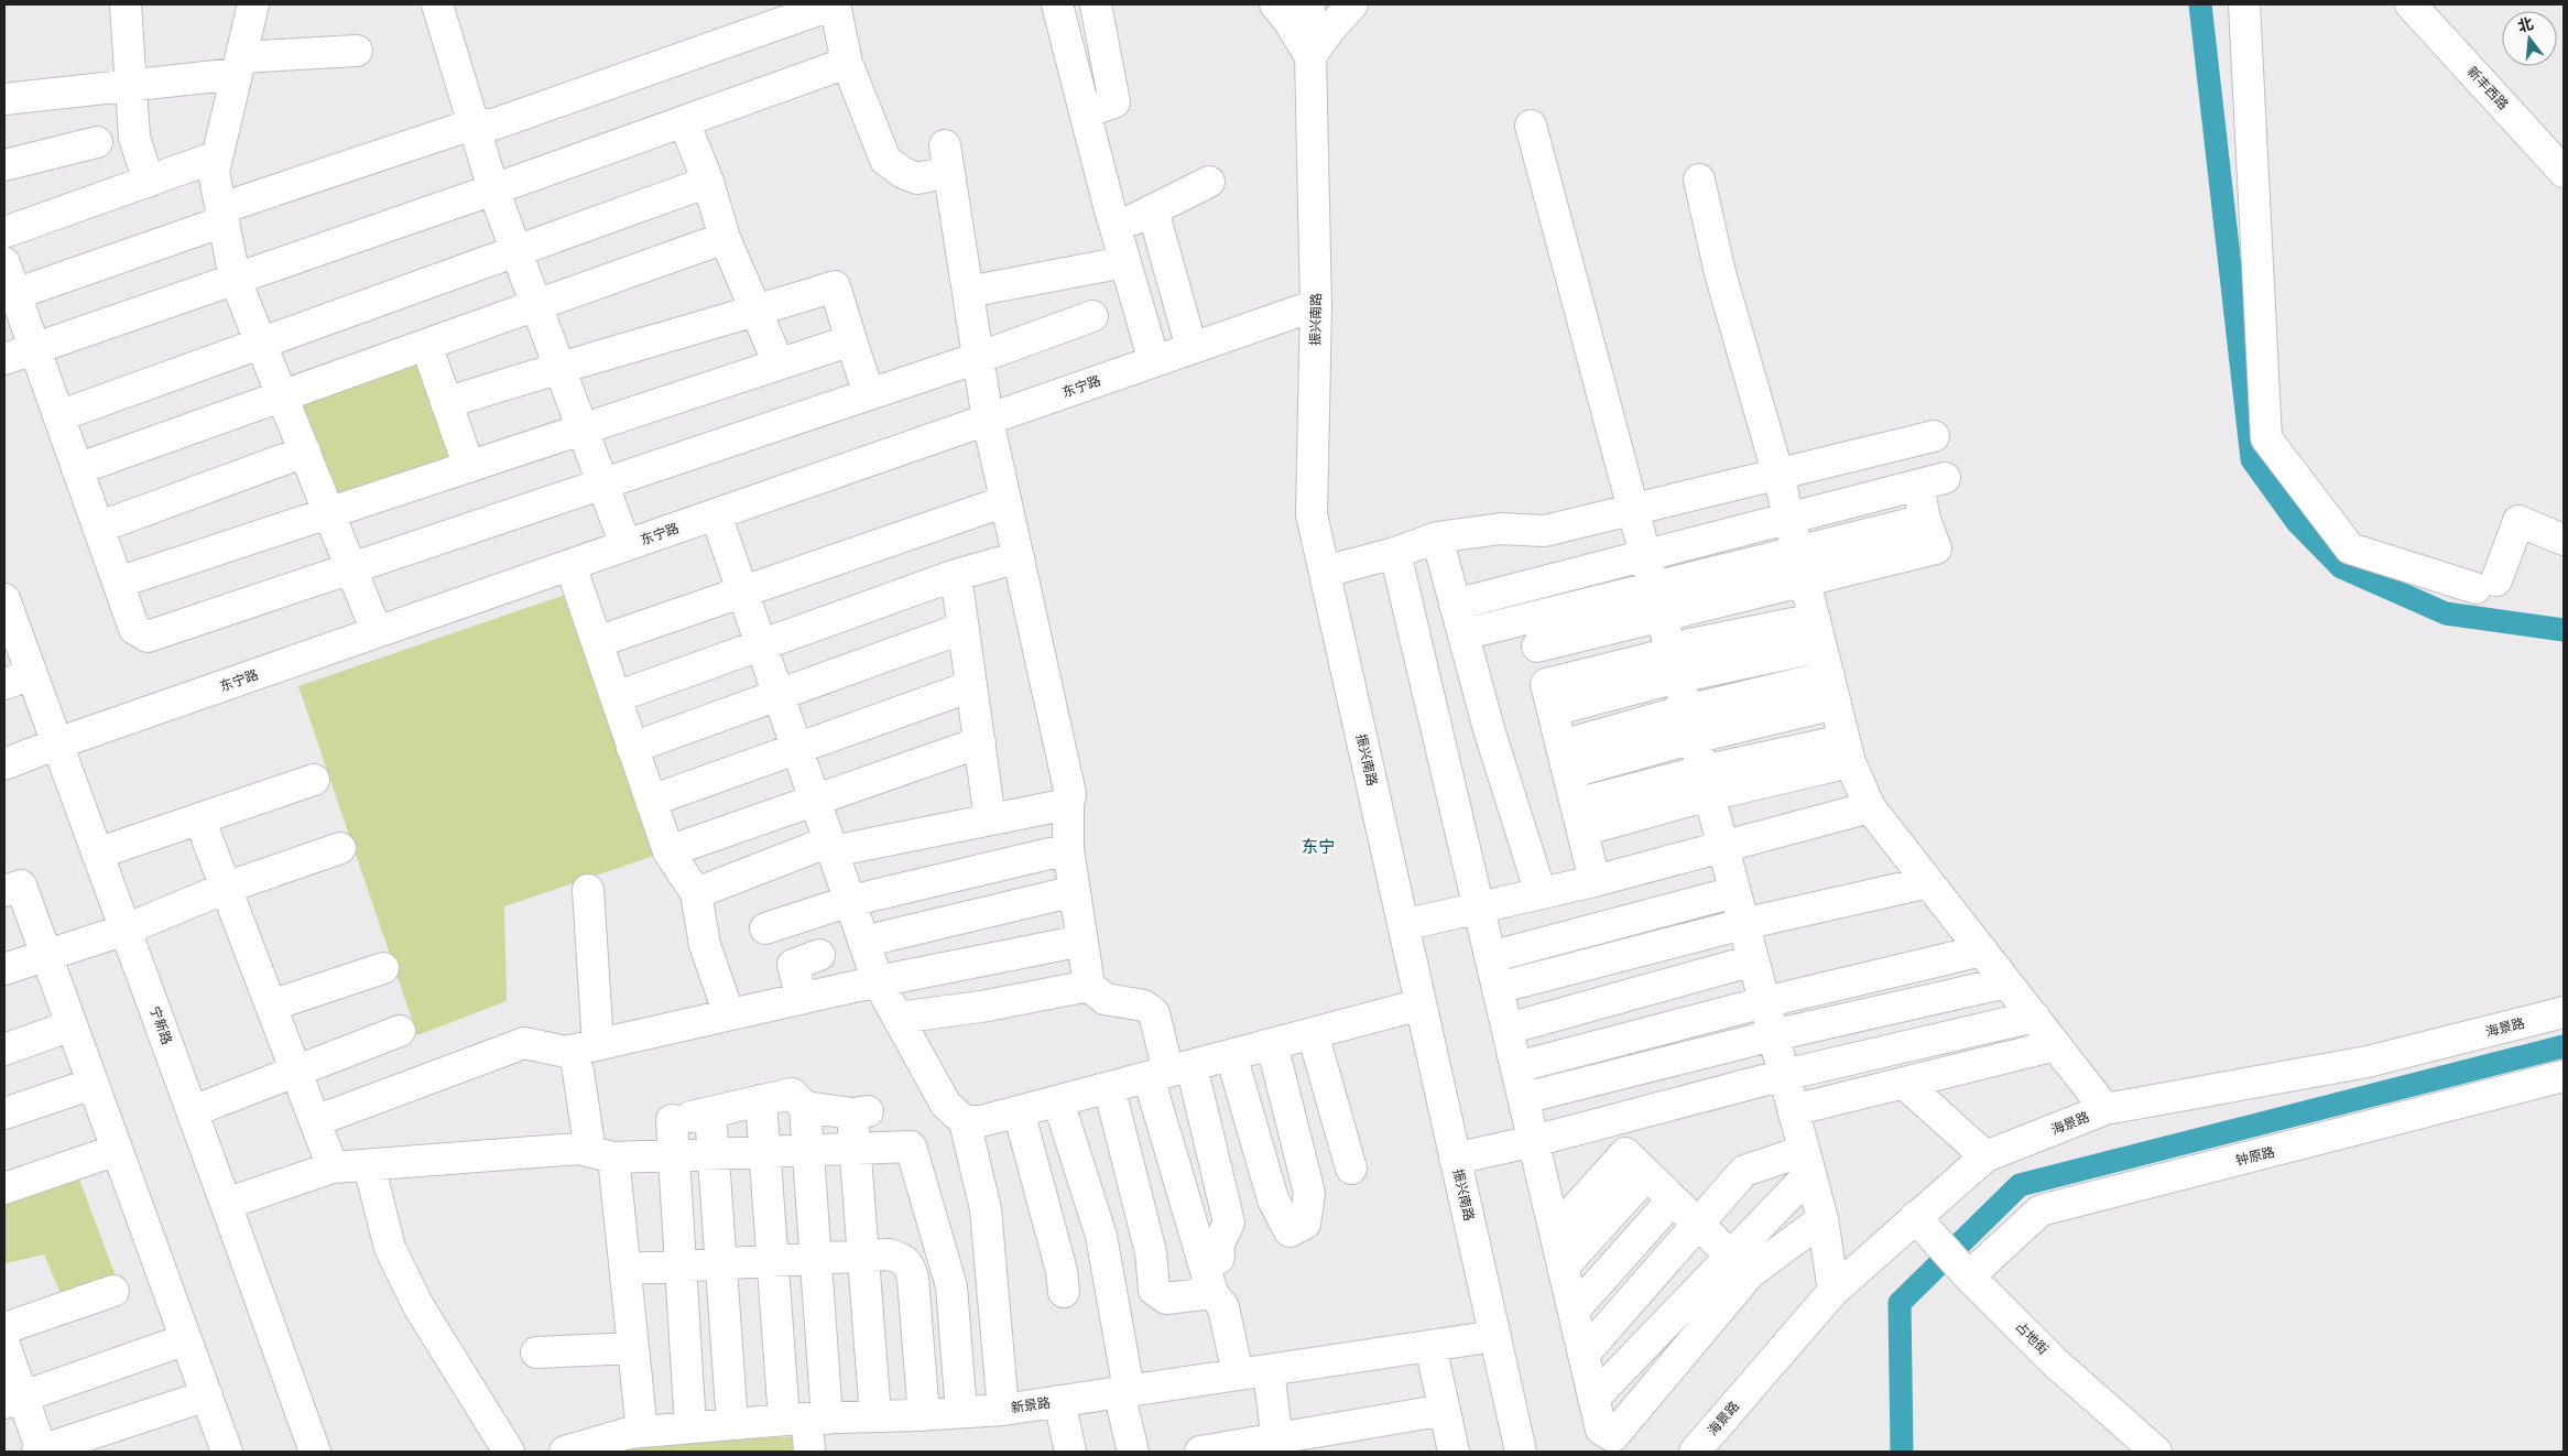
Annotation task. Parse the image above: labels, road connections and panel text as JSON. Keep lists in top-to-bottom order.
{
  "streets": {
    "street": [
      "新丰西路",
      "振兴南路",
      "东宁路",
      "宁新路",
      "海景路",
      "钟原路",
      "占地街",
      "新景路"
    ]
  },
  "crossings": [
    ["振兴南路", "东宁路"],
    ["振兴南路", "新景路"],
    ["东宁路", "宁新路"],
    ["海景路", "占地街"],
    ["钟原路", "占地街"]
  ],
  "districts": ["东宁"],
  "north": "top"
}
